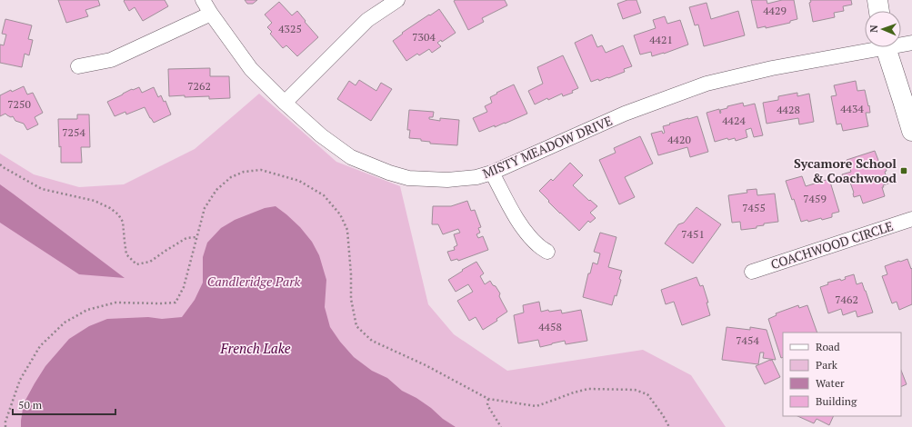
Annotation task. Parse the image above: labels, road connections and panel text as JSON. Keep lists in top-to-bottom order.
{
  "streets": {
    "street": ["MISTY MEADOW DRIVE", "COACHWOOD CIRCLE"]
  },
  "water": ["French Lake"],
  "parks": ["Candleridge Park"],
  "places": {
    "transit": ["Sycamore School & Coachwood"]
  },
  "house_numbers": [
    "4429",
    "4325",
    "7304",
    "4421",
    "7262",
    "7250",
    "4434",
    "4428",
    "4424",
    "7254",
    "4420",
    "7459",
    "7455",
    "7451",
    "7462",
    "4458",
    "7454"
  ],
  "legend": [
    "Road",
    "Park",
    "Water",
    "Building"
  ],
  "scale_bar": "50 m",
  "north": "left"
}
